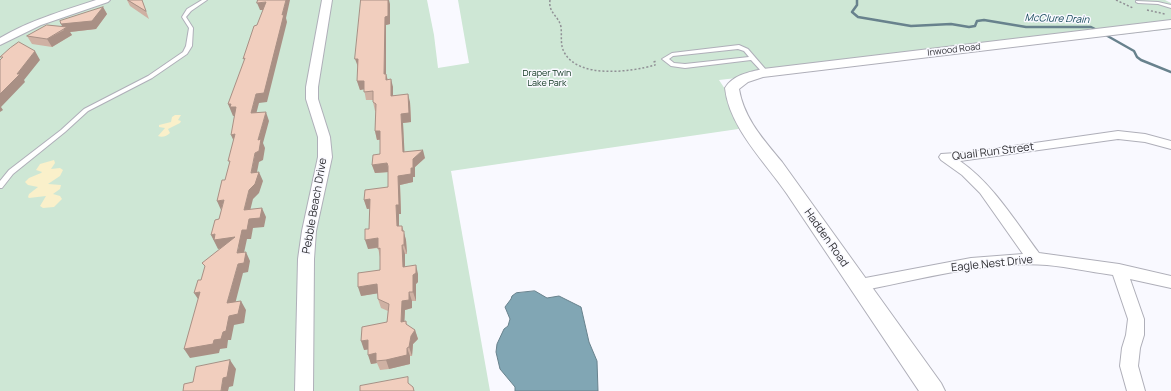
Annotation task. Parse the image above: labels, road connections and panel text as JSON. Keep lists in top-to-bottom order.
{
  "streets": {
    "street": [
      "Inwood Road",
      "Quail Run Street",
      "Pebble Beach Drive",
      "Hadden Road",
      "Eagle Nest Drive"
    ]
  },
  "crossings": [
    ["Inwood Road", "Hadden Road"],
    ["Quail Run Street", "Eagle Nest Drive"],
    ["Hadden Road", "Eagle Nest Drive"]
  ],
  "water": ["McClure Drain"],
  "parks": ["Draper Twin Lake Park"]
}
